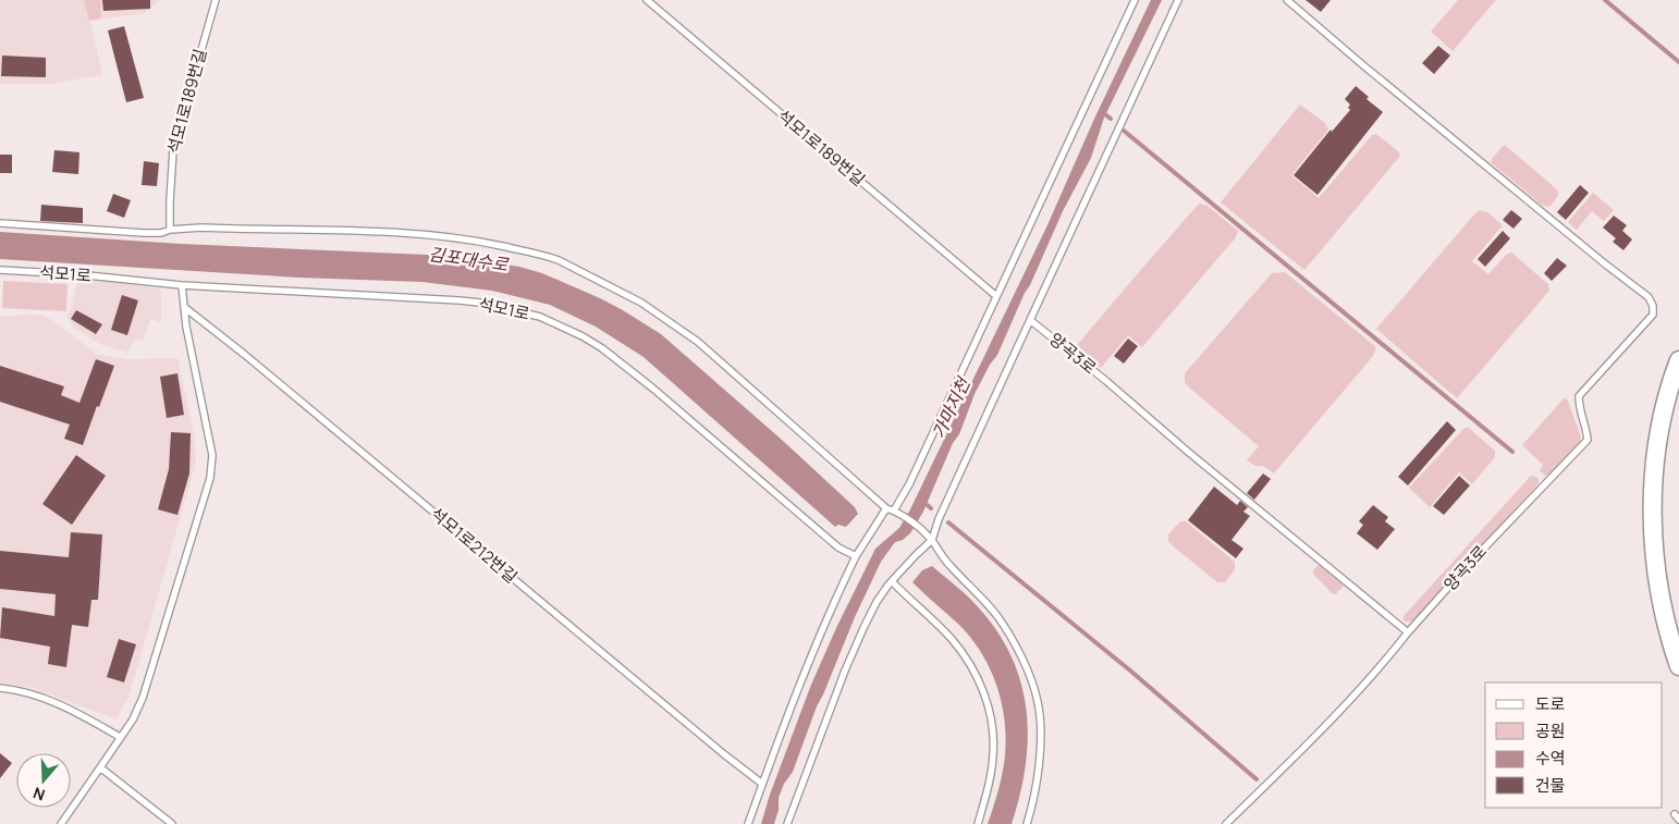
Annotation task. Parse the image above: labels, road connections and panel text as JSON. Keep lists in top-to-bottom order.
{
  "streets": {
    "lane": [
      "석모1로189번길",
      "석모1로",
      "양곡3로",
      "석모1로212번길"
    ]
  },
  "water": ["김포대수로", "가마지천"],
  "legend": [
    "도로",
    "공원",
    "수역",
    "건물"
  ],
  "north": "bottom"
}
